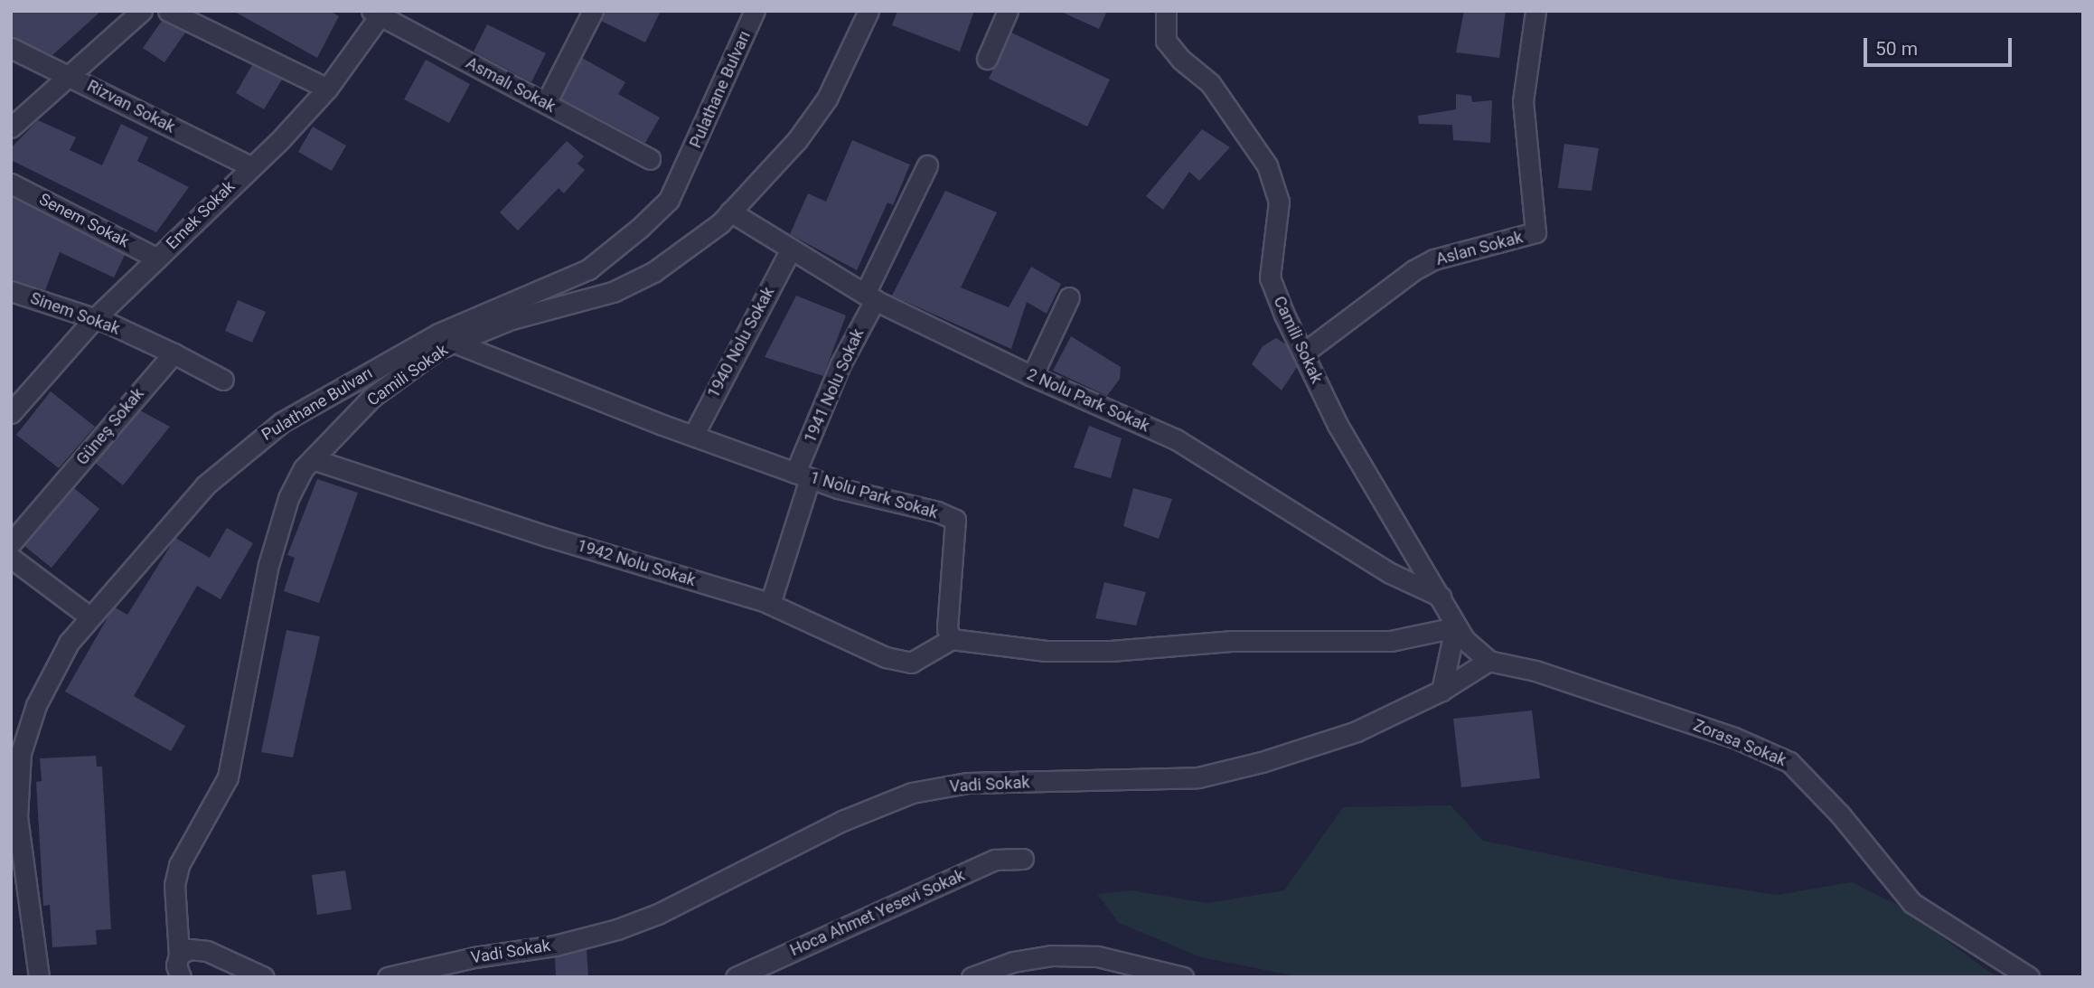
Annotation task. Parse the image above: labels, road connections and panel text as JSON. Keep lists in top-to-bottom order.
{
  "streets": {
    "street": [
      "Asmalı Sokak",
      "Pulathane Bulvarı",
      "Rizvan Sokak",
      "Emek Sokak",
      "Senem Sokak",
      "Aslan Sokak",
      "Sinem Sokak",
      "Camili Sokak",
      "1940 Nolu Sokak",
      "1941 Nolu Sokak",
      "2 Nolu Park Sokak",
      "Güneş Sokak",
      "1 Nolu Park Sokak",
      "1942 Nolu Sokak",
      "Zorasa Sokak",
      "Vadi Sokak",
      "Hoca Ahmet Yesevi Sokak"
    ]
  },
  "crossings": [
    ["Asmalı Sokak", "Emek Sokak"],
    ["Rizvan Sokak", "Emek Sokak"],
    ["Emek Sokak", "Senem Sokak"],
    ["Emek Sokak", "Sinem Sokak"],
    ["Aslan Sokak", "Camili Sokak"],
    ["Sinem Sokak", "Güneş Sokak"],
    ["Camili Sokak", "2 Nolu Park Sokak"],
    ["Camili Sokak", "1 Nolu Park Sokak"],
    ["Camili Sokak", "1942 Nolu Sokak"],
    ["Camili Sokak", "Zorasa Sokak"],
    ["Camili Sokak", "Vadi Sokak"],
    ["1940 Nolu Sokak", "2 Nolu Park Sokak"],
    ["1940 Nolu Sokak", "1 Nolu Park Sokak"],
    ["1941 Nolu Sokak", "2 Nolu Park Sokak"],
    ["1941 Nolu Sokak", "1 Nolu Park Sokak"],
    ["1941 Nolu Sokak", "1942 Nolu Sokak"],
    ["1 Nolu Park Sokak", "1942 Nolu Sokak"],
    ["Zorasa Sokak", "Vadi Sokak"]
  ],
  "scale_bar": "50 m"
}
